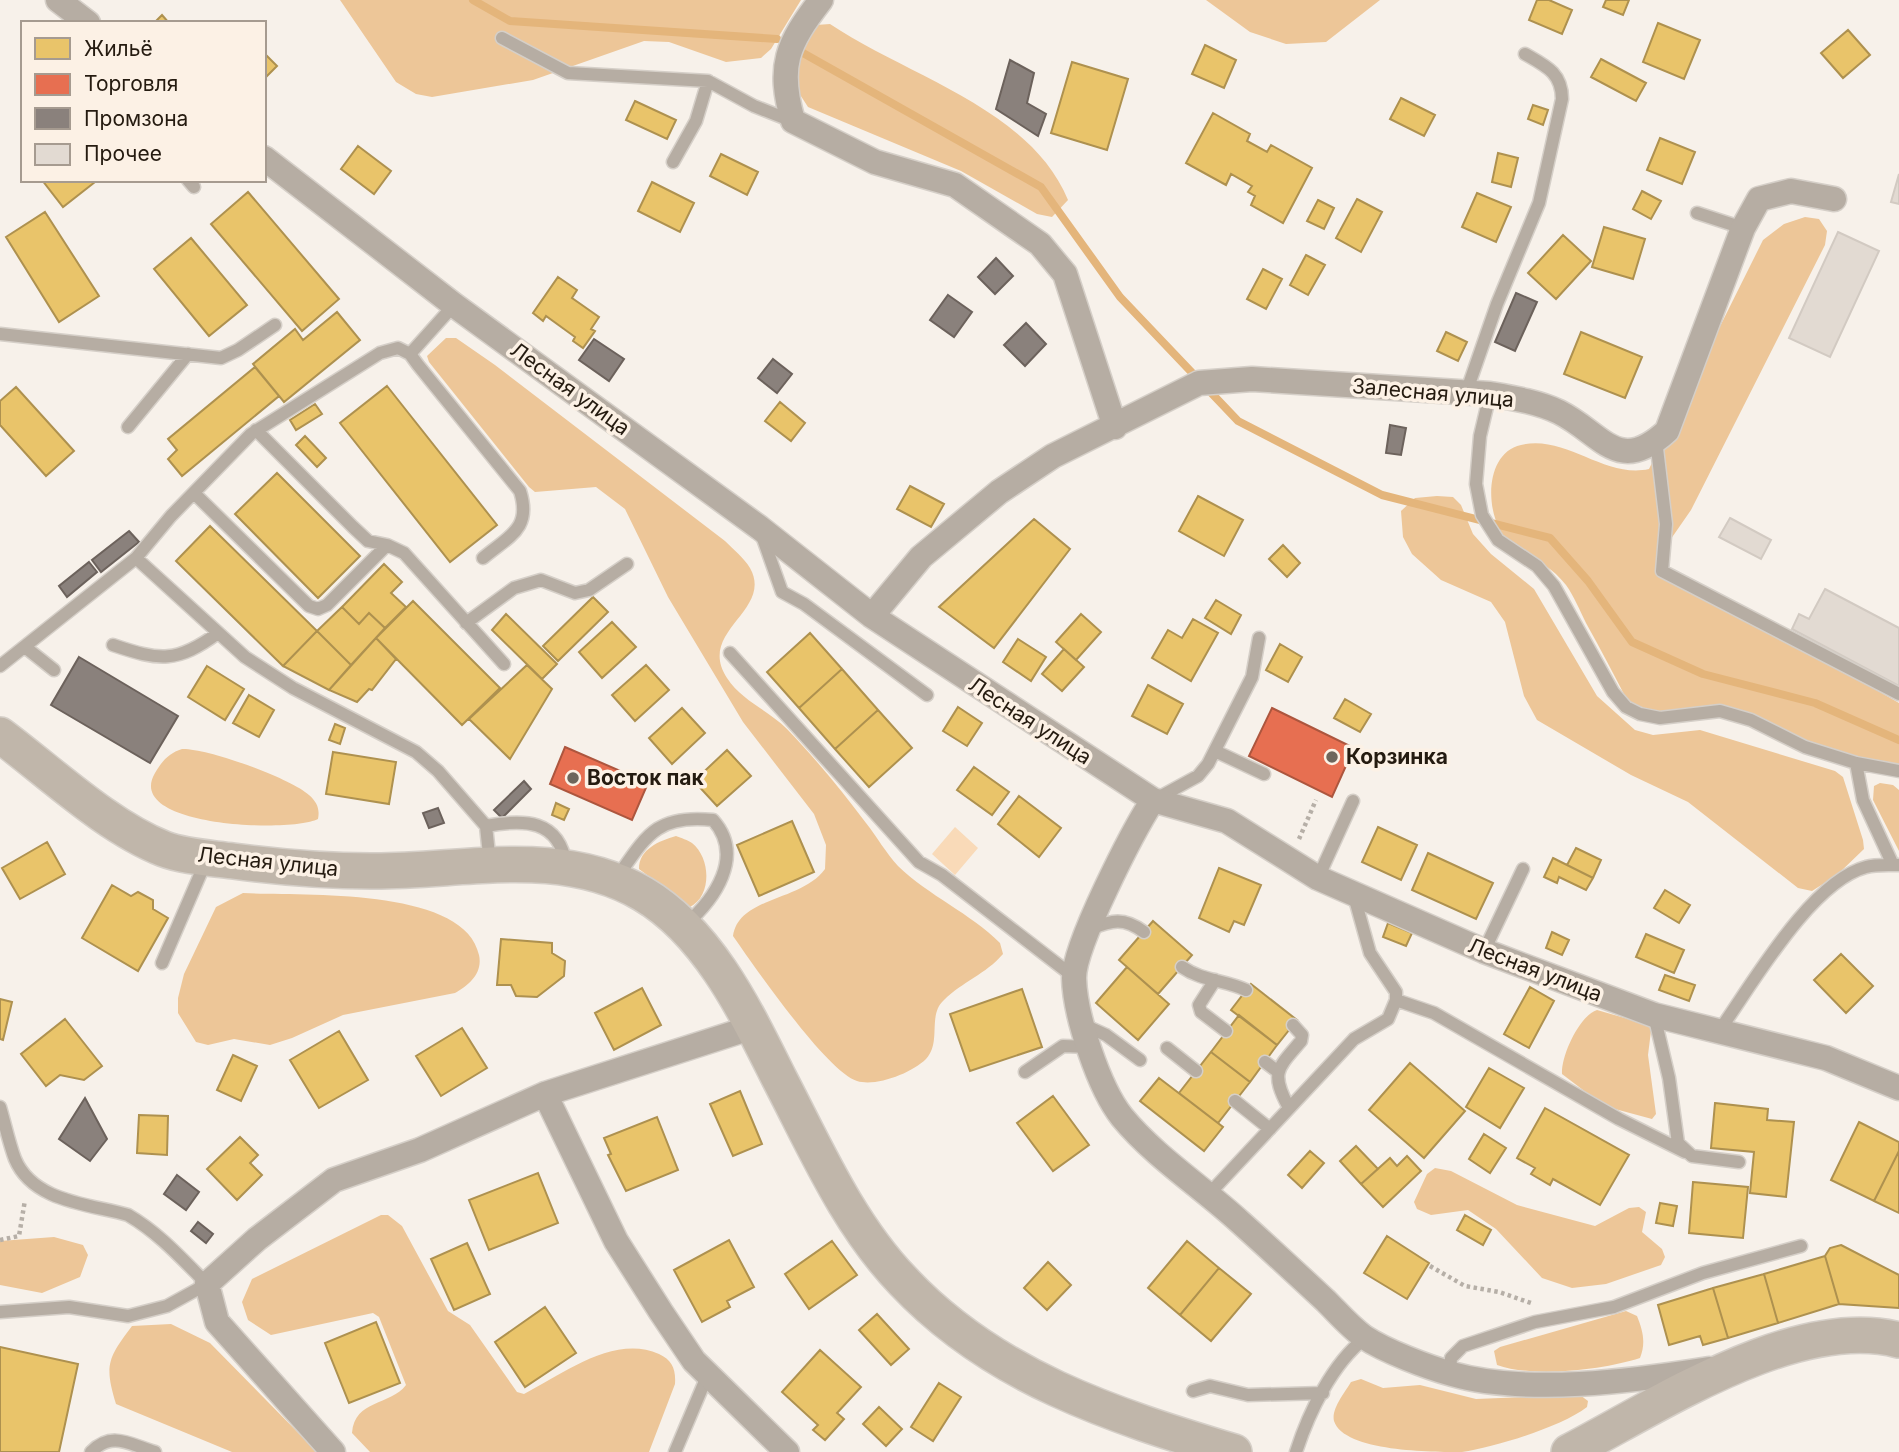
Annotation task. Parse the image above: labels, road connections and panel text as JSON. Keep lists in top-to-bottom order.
{
  "streets": {
    "main road": ["Лесная улица"],
    "street": ["Залесная улица"]
  },
  "crossings": [
    ["Лесная улица", "Залесная улица"]
  ],
  "places": ["Корзинка", "Восток пак"],
  "legend": [
    "Жильё",
    "Торговля",
    "Промзона",
    "Прочее"
  ]
}
